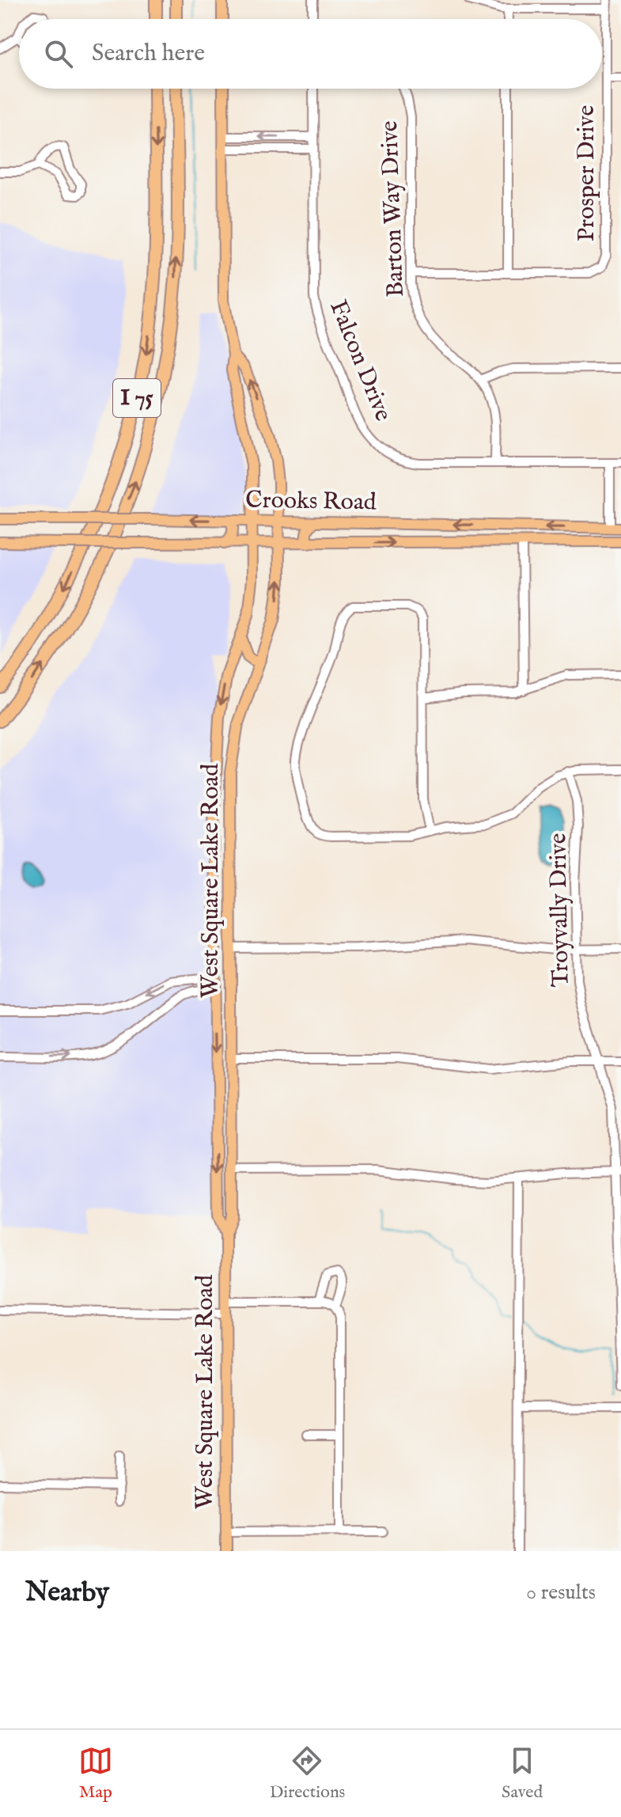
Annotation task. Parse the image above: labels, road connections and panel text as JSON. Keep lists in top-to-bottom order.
{
  "streets": {
    "highway": ["I 75"],
    "main road": ["Crooks Road", "West Square Lake Road"],
    "street": [
      "Prosper Drive",
      "Barton Way Drive",
      "Falcon Drive",
      "Troyvally Drive"
    ]
  },
  "crossings": [
    ["Prosper Drive", "Barton Way Drive"],
    ["Barton Way Drive", "Falcon Drive"],
    ["Crooks Road", "West Square Lake Road"]
  ],
  "page": {
    "search": "Search here",
    "heading": ["Nearby", "0 results"],
    "nav": ["Map", "Directions", "Saved"]
  }
}
